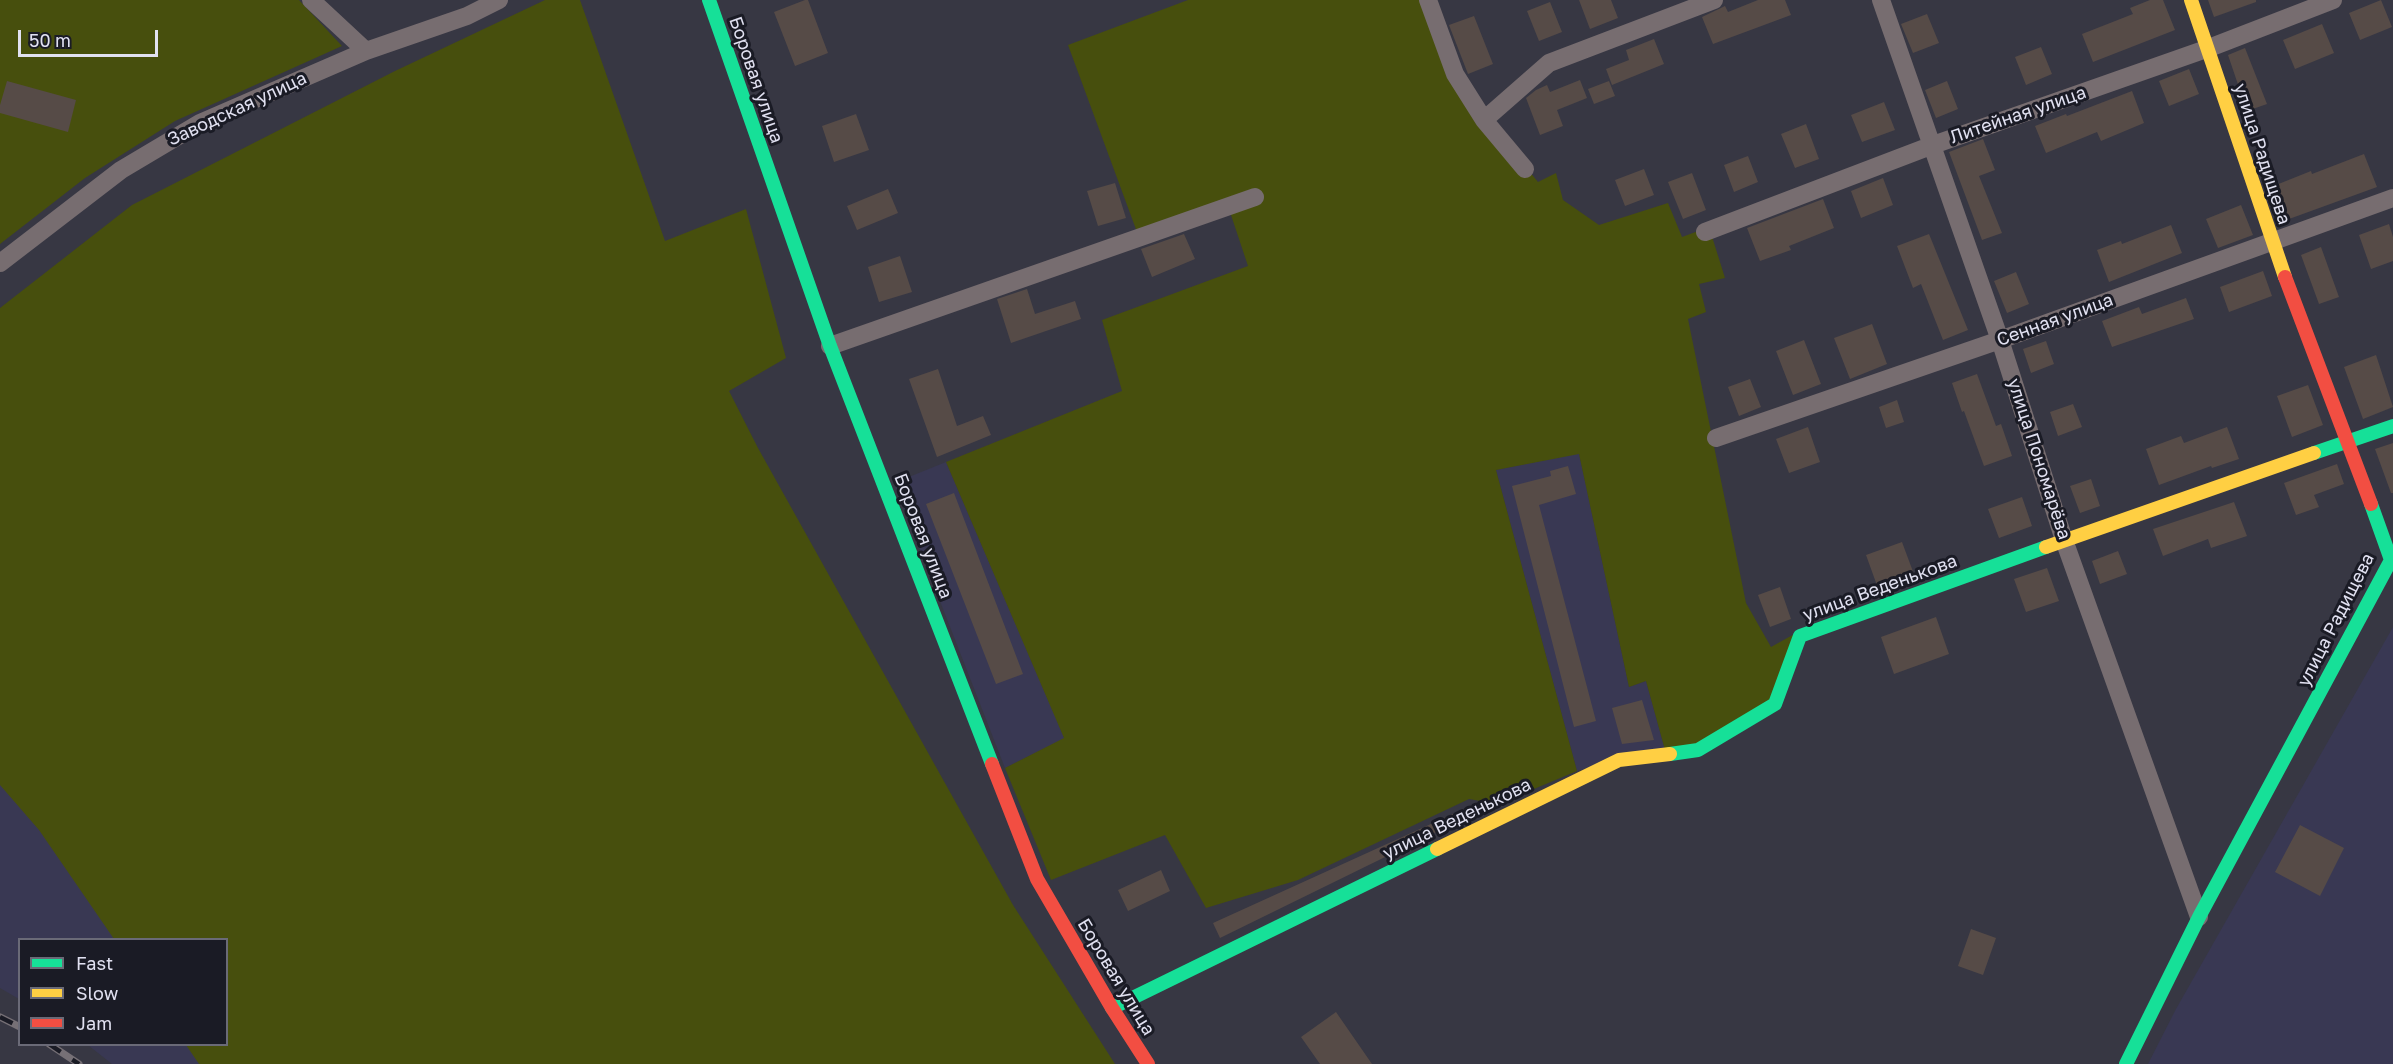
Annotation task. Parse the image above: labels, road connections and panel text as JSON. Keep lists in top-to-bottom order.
{
  "streets": {
    "street": [
      "Боровая улица",
      "Заводская улица",
      "Литейная улица",
      "улица Радищева",
      "Сенная улица",
      "улица Пономарёва",
      "улица Веденькова"
    ]
  },
  "crossings": [
    ["Боровая улица", "улица Веденькова"],
    ["Литейная улица", "улица Радищева"],
    ["Литейная улица", "улица Пономарёва"],
    ["улица Радищева", "Сенная улица"],
    ["улица Радищева", "улица Пономарёва"],
    ["улица Радищева", "улица Веденькова"],
    ["Сенная улица", "улица Пономарёва"],
    ["улица Пономарёва", "улица Веденькова"]
  ],
  "legend": ["Fast", "Slow", "Jam"],
  "scale_bar": "50 m"
}
